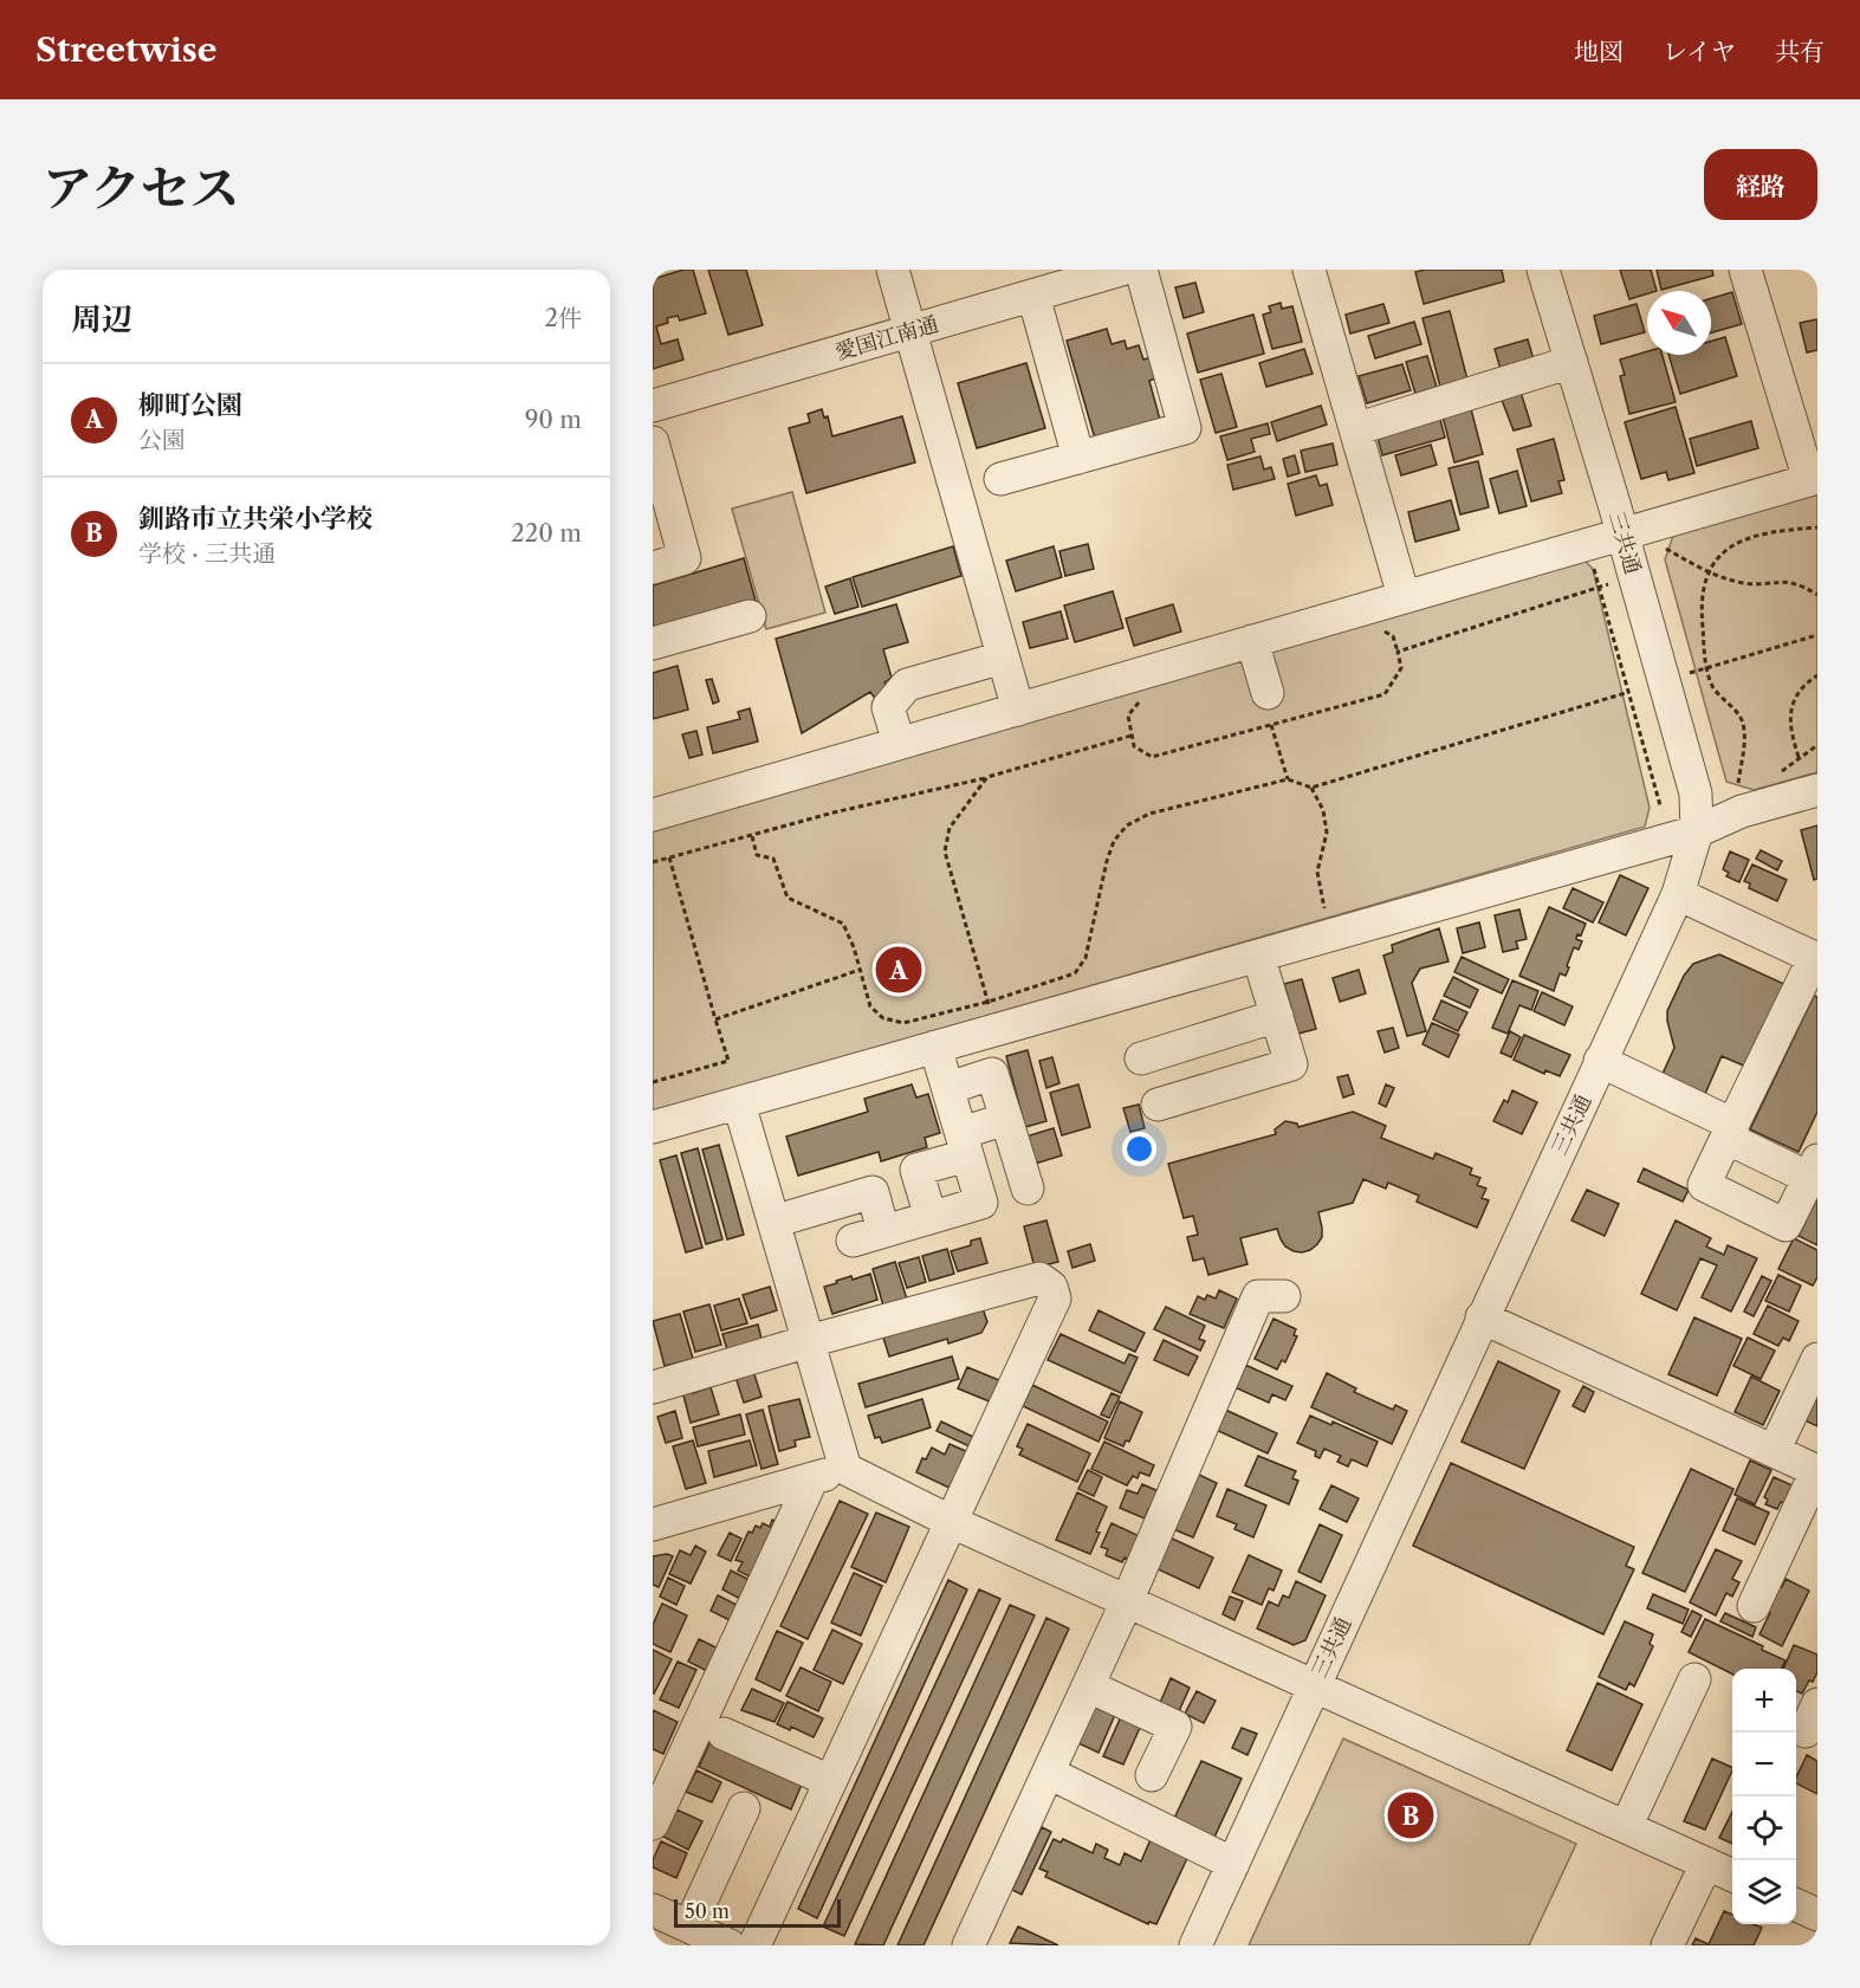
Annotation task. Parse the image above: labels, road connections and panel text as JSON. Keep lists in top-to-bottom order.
{
  "streets": {
    "street": ["愛国江南通", "三共通"]
  },
  "scale_bar": "50 m",
  "north": "top left",
  "page": {
    "header": "Streetwise",
    "nav": ["地図", "レイヤ", "共有"],
    "title": "アクセス",
    "buttons": "経路",
    "heading": ["周辺", "2件"],
    "list": [
      {
        "mark": "A",
        "name": "柳町公園",
        "note": "公園",
        "value": "90 m"
      },
      {
        "mark": "B",
        "name": "釧路市立共栄小学校",
        "note": "学校 · 三共通",
        "value": "220 m"
      }
    ],
    "pins": ["A", "B"],
    "map_buttons": ["+", "−"],
    "scale": "50 m"
  }
}
